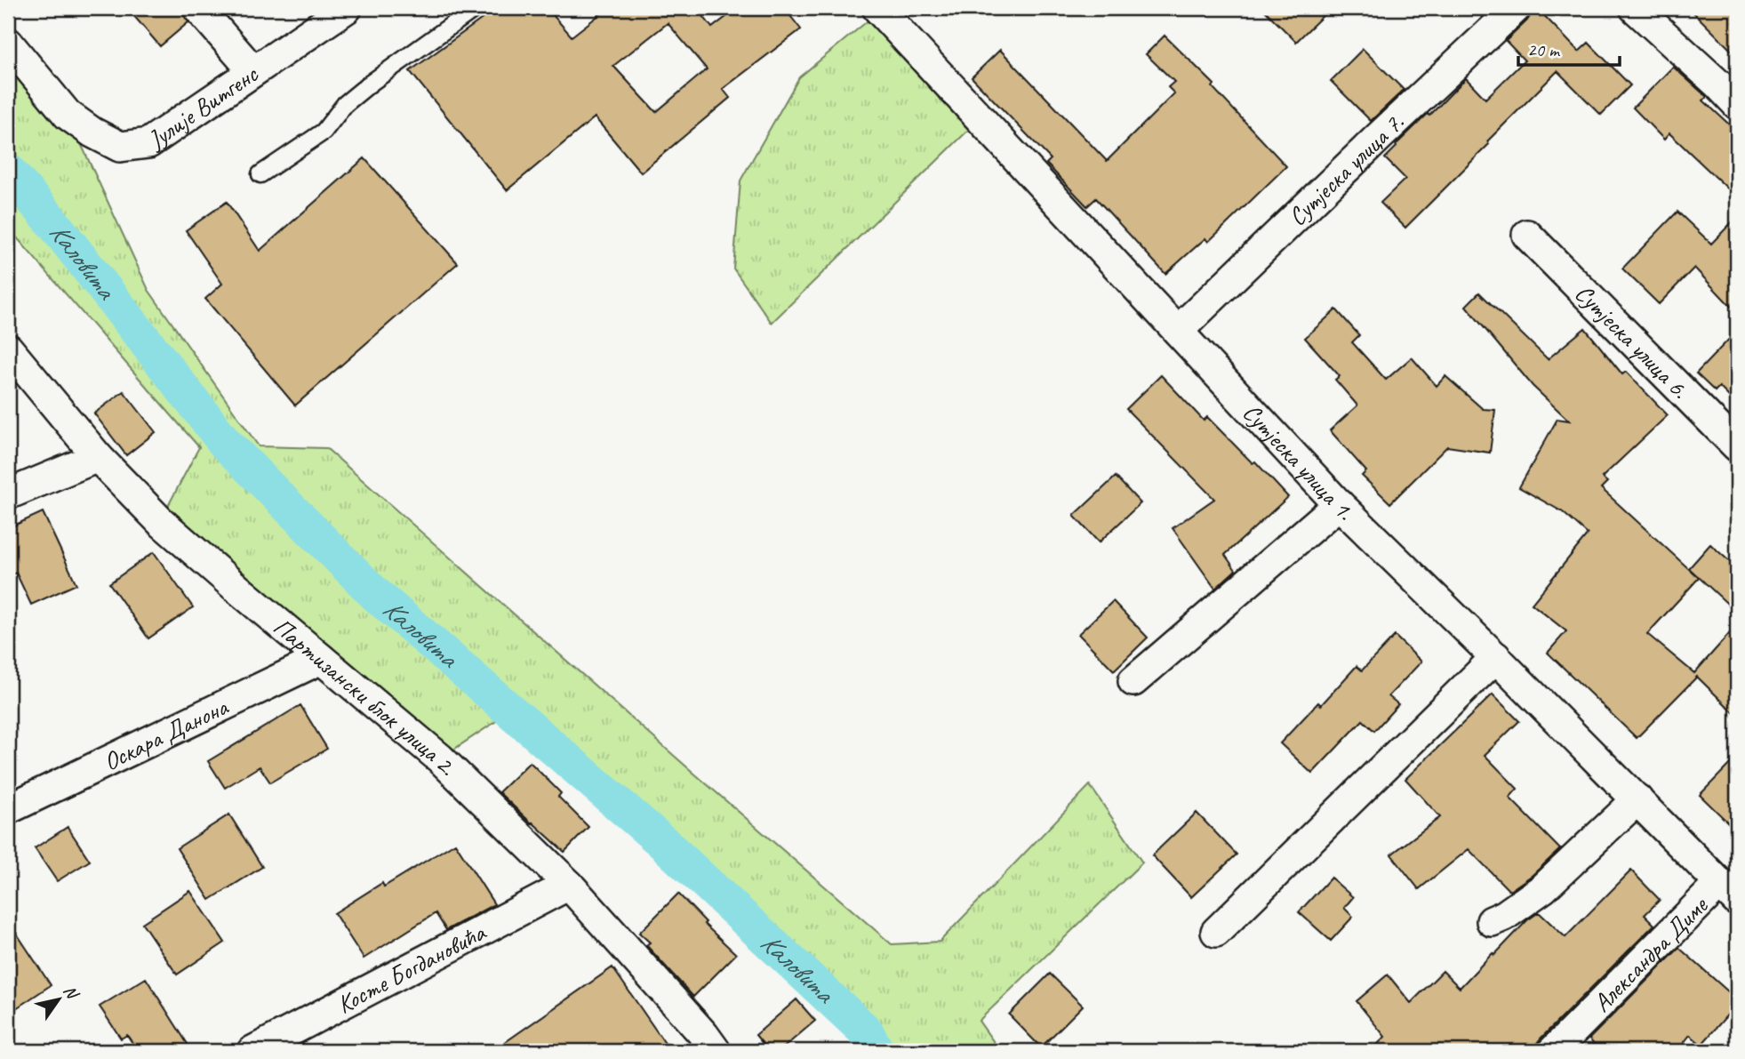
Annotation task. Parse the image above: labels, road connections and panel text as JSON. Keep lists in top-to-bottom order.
{
  "streets": {
    "street": [
      "Јулије Витгенс",
      "Сутјеска улица 7.",
      "Сутјеска улица 6.",
      "Сутјеска улица 1.",
      "Партизански блок улица 2.",
      "Оскара Данона",
      "Александра Диме",
      "Косте Богдановића"
    ]
  },
  "crossings": [
    ["Сутјеска улица 7.", "Сутјеска улица 1."],
    ["Сутјеска улица 1.", "Александра Диме"],
    ["Партизански блок улица 2.", "Оскара Данона"],
    ["Партизански блок улица 2.", "Косте Богдановића"]
  ],
  "water": ["Каловита"],
  "scale_bar": "20 m",
  "north": "top right"
}
